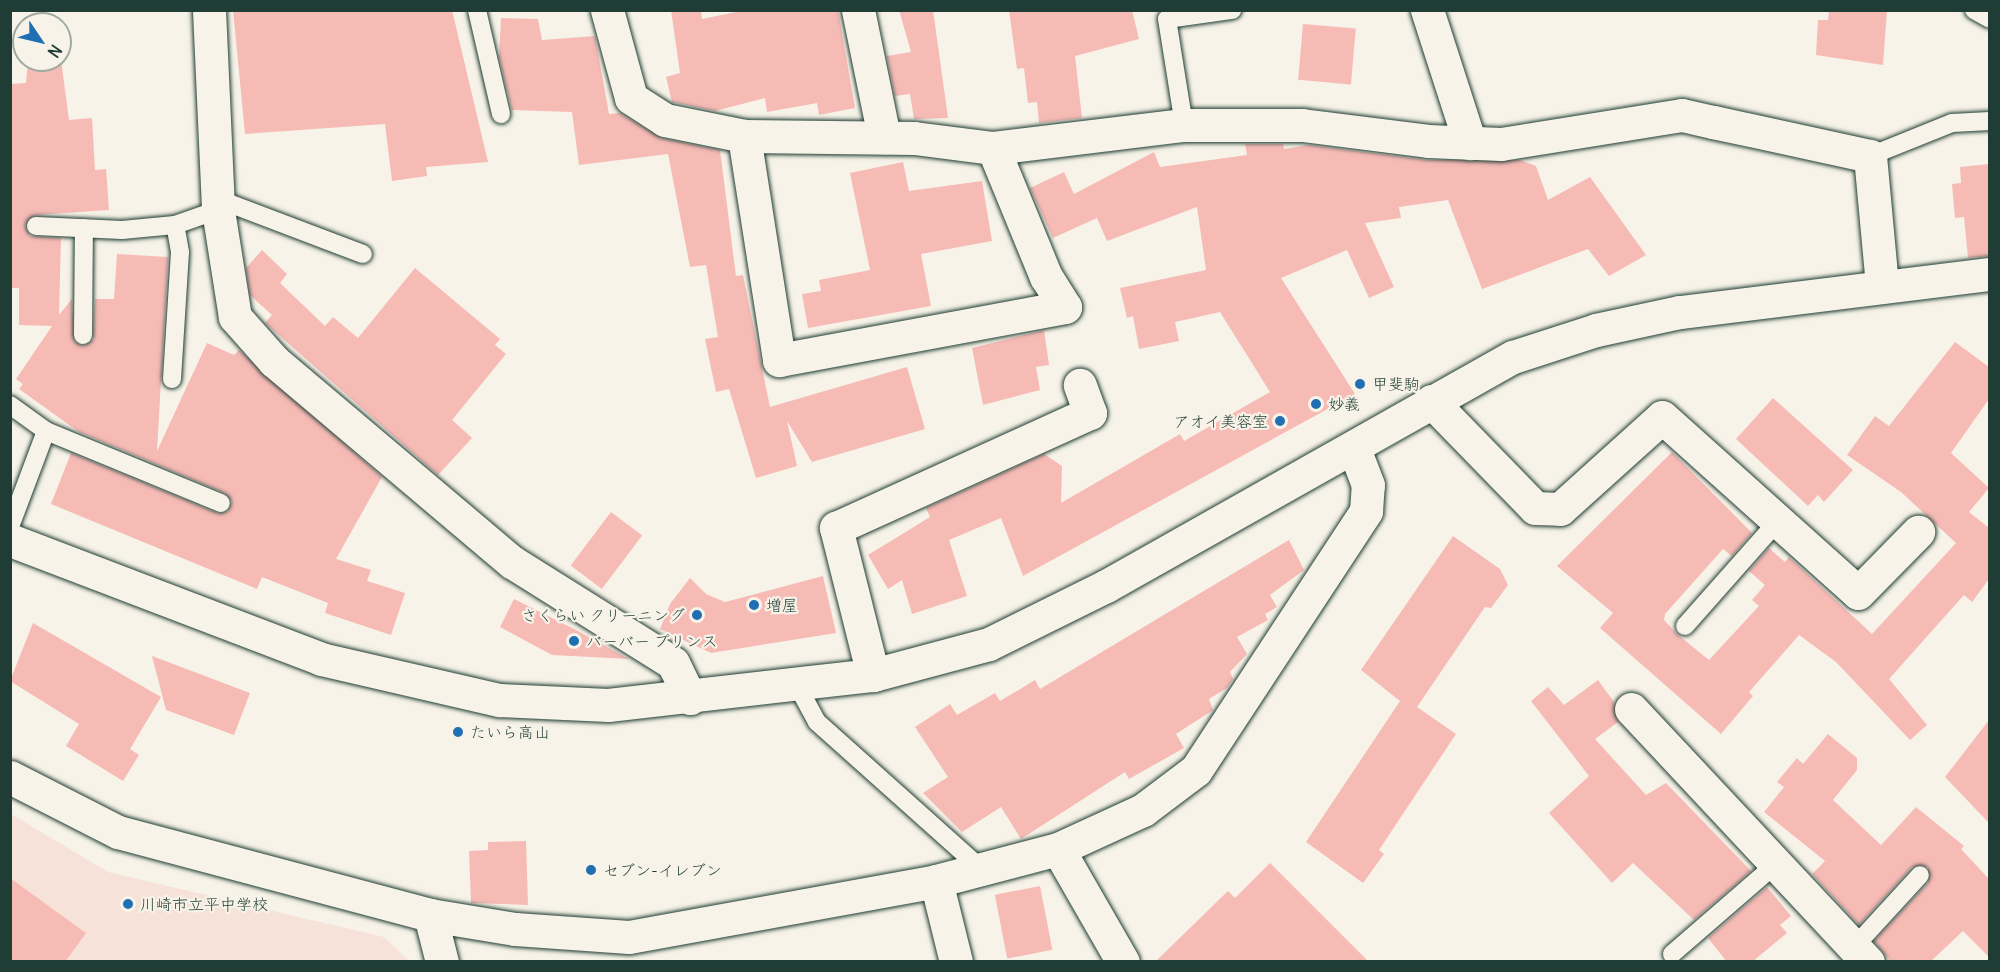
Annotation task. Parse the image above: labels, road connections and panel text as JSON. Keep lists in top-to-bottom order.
{
  "places": [
    "甲斐駒",
    "妙義",
    "アオイ美容室",
    "増屋",
    "さくらい クリーニング",
    "バーバー プリンス",
    "たいら高山",
    "セブン-イレブン",
    "川崎市立平中学校"
  ],
  "north": "bottom right"
}
